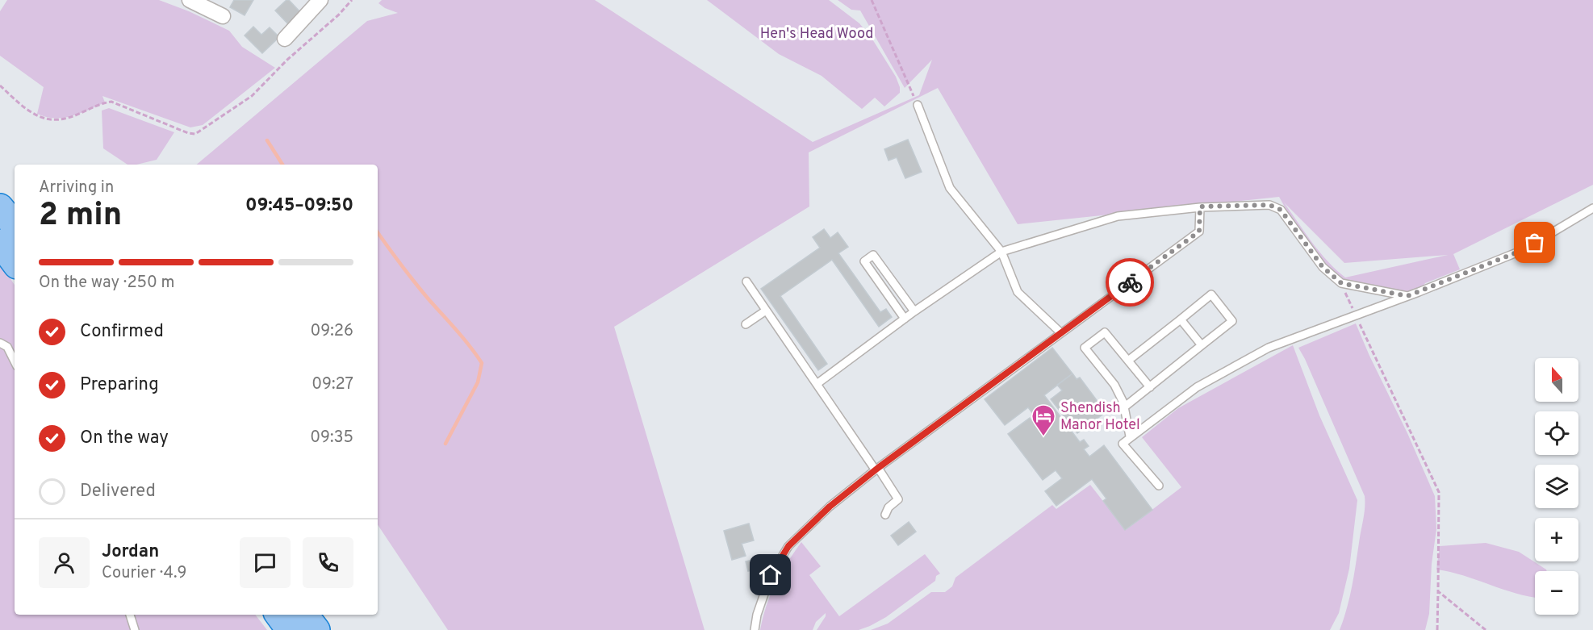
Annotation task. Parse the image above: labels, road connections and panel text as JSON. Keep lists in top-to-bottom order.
{
  "parks": ["Hen's Head Wood"],
  "places": {
    "hotel": ["Shendish Manor Hotel"]
  },
  "north": "top",
  "page": {
    "heading": ["2 min", "Arriving in", "09:45–09:50"],
    "panel": ["Jordan", "Courier · 4.9"],
    "bar": "On the way · 250 m",
    "list": [
      ["Confirmed", "09:26"],
      ["Preparing", "09:27"],
      ["On the way", "09:35"],
      "Delivered"
    ],
    "map_buttons": ["+", "−"]
  }
}
